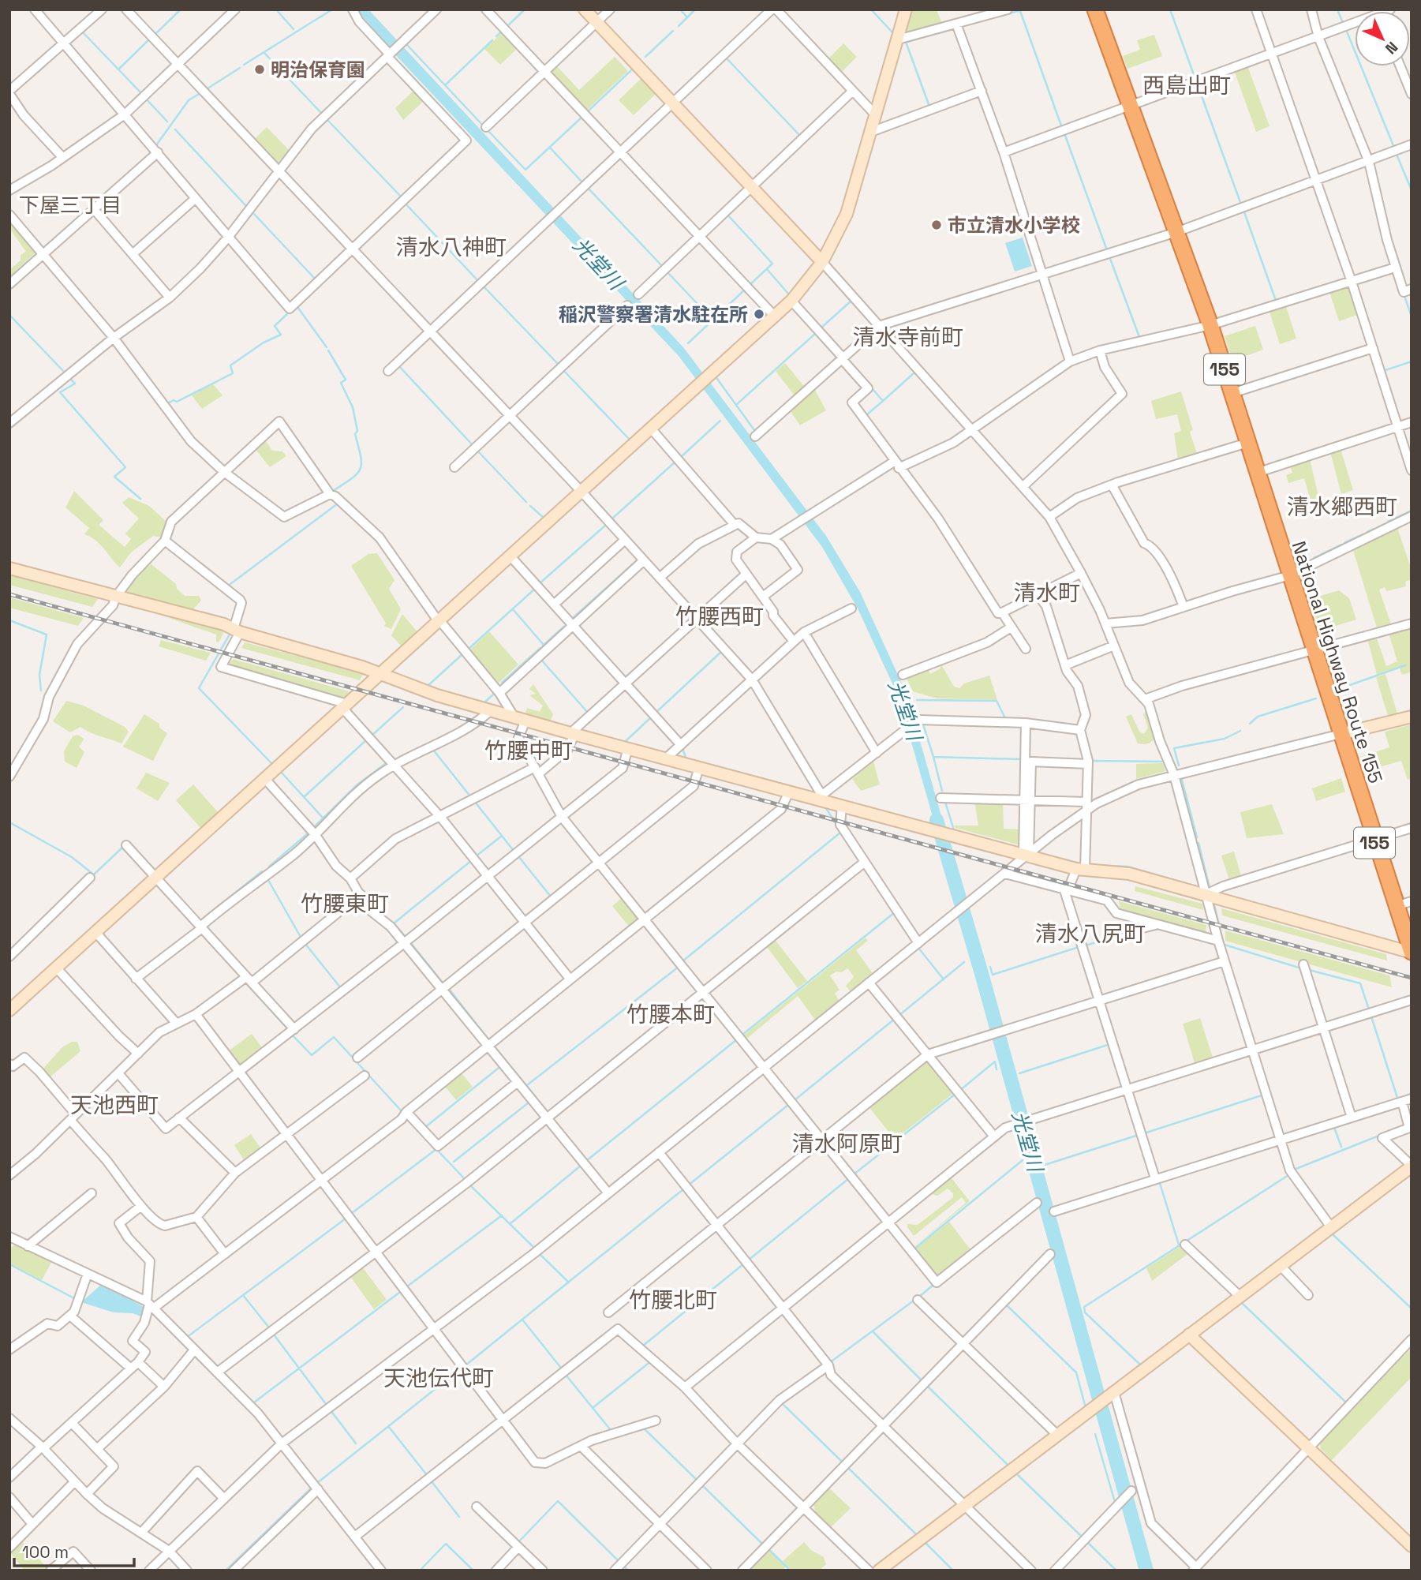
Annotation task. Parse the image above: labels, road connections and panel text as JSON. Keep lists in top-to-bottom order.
{
  "streets": {
    "highway": ["155", "National Highway Route 155"]
  },
  "districts": [
    "西島出町",
    "下屋三丁目",
    "清水八神町",
    "清水寺前町",
    "清水郷西町",
    "清水町",
    "竹腰西町",
    "竹腰中町",
    "竹腰東町",
    "清水八尻町",
    "竹腰本町",
    "天池西町",
    "清水阿原町",
    "竹腰北町",
    "天池伝代町"
  ],
  "water": ["光堂川"],
  "places": ["明治保育園", "市立清水小学校", "稲沢警察署清水駐在所"],
  "scale_bar": "100 m",
  "north": "bottom right"
}
